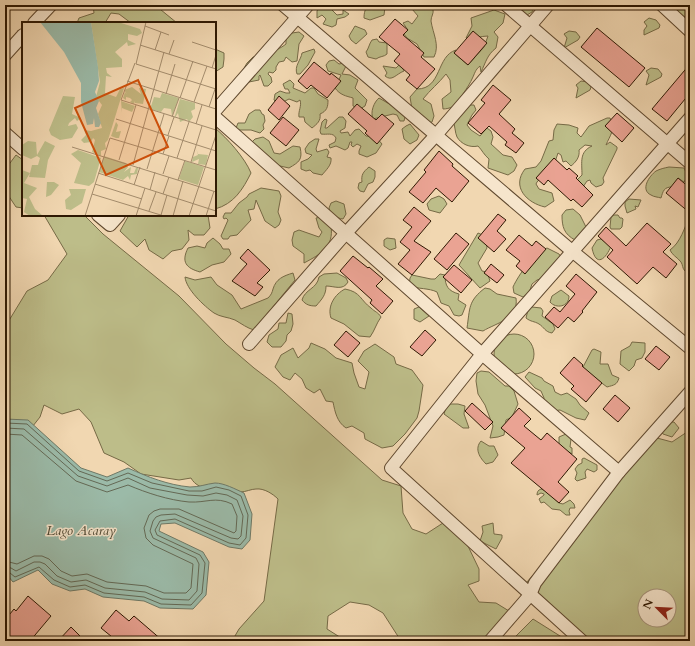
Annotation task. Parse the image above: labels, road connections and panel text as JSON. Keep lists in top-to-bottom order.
{
  "water": ["Lago Acaray"],
  "north": "top left"
}
